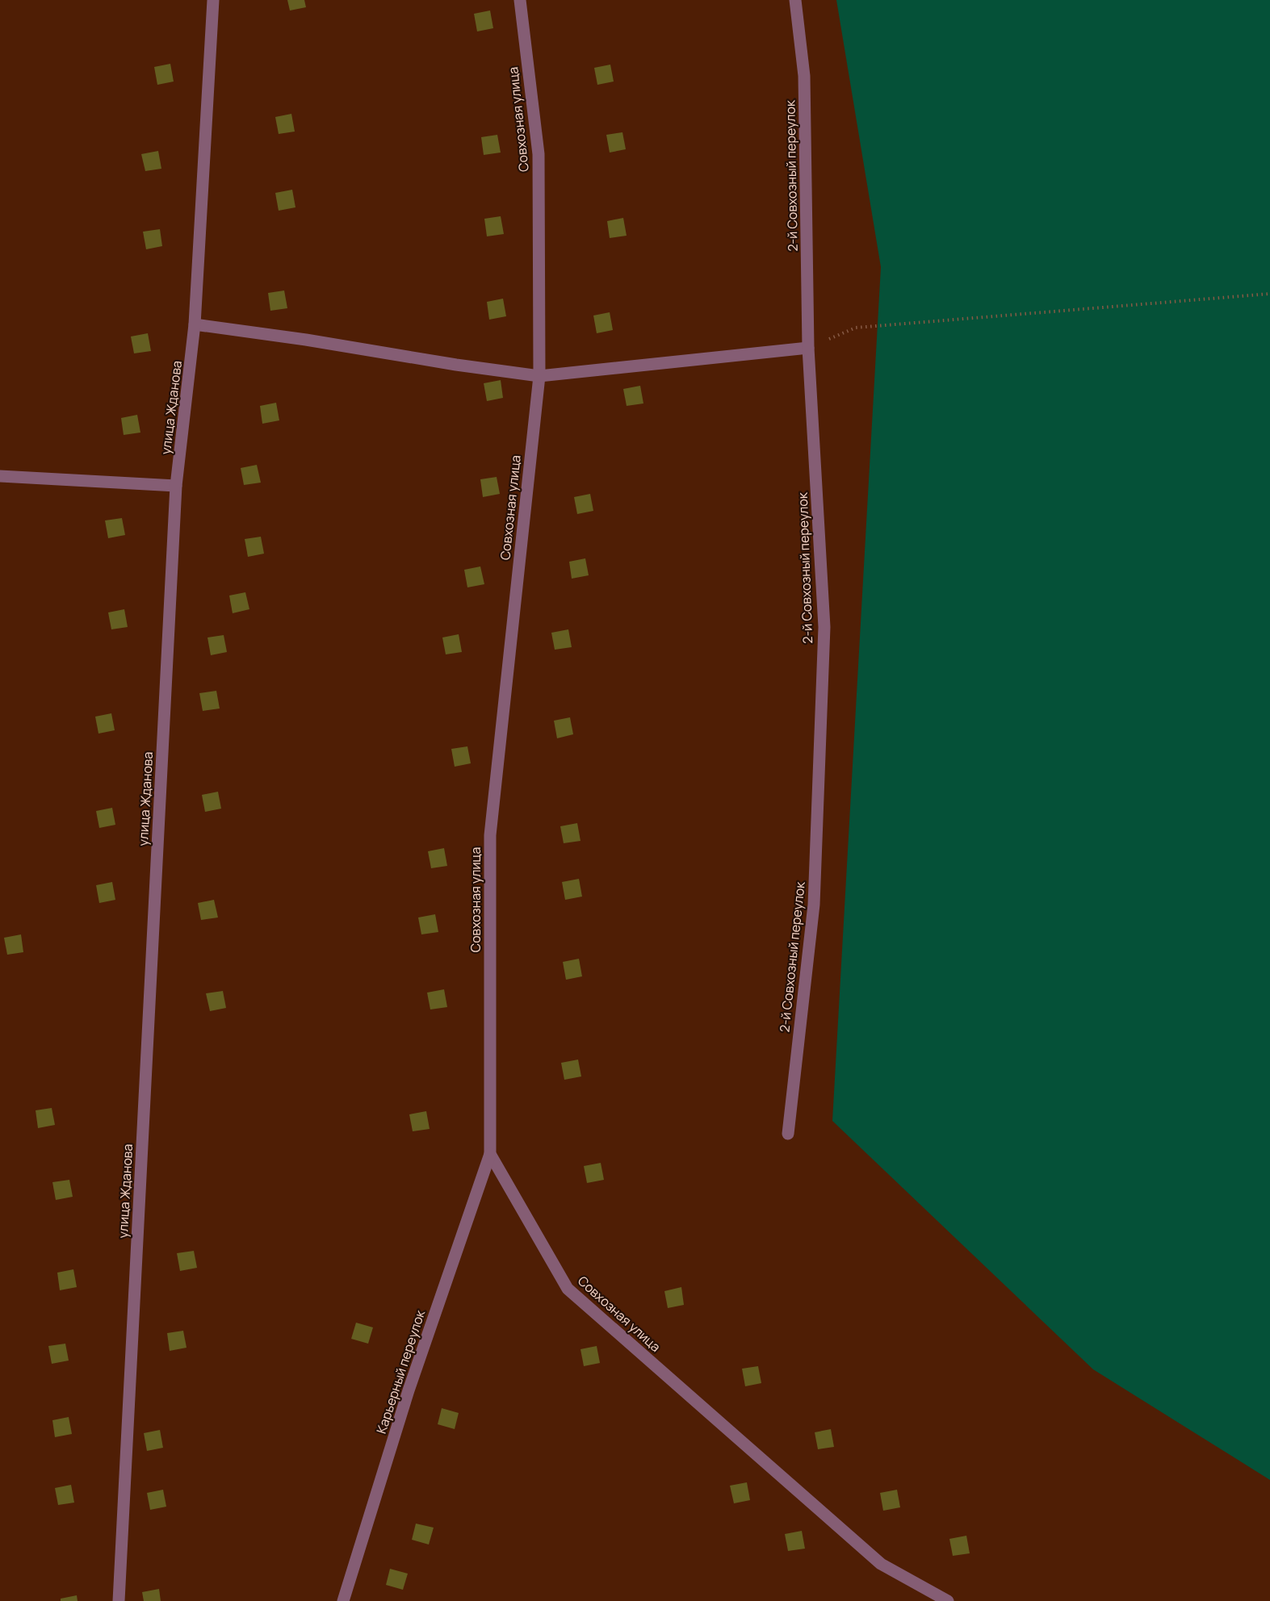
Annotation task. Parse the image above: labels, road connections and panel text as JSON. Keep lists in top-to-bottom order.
{
  "streets": {
    "street": [
      "Совхозная улица",
      "2-й Совхозный переулок",
      "улица Жданова",
      "Карьерный переулок"
    ]
  },
  "crossings": [
    ["Совхозная улица", "Карьерный переулок"]
  ]
}
